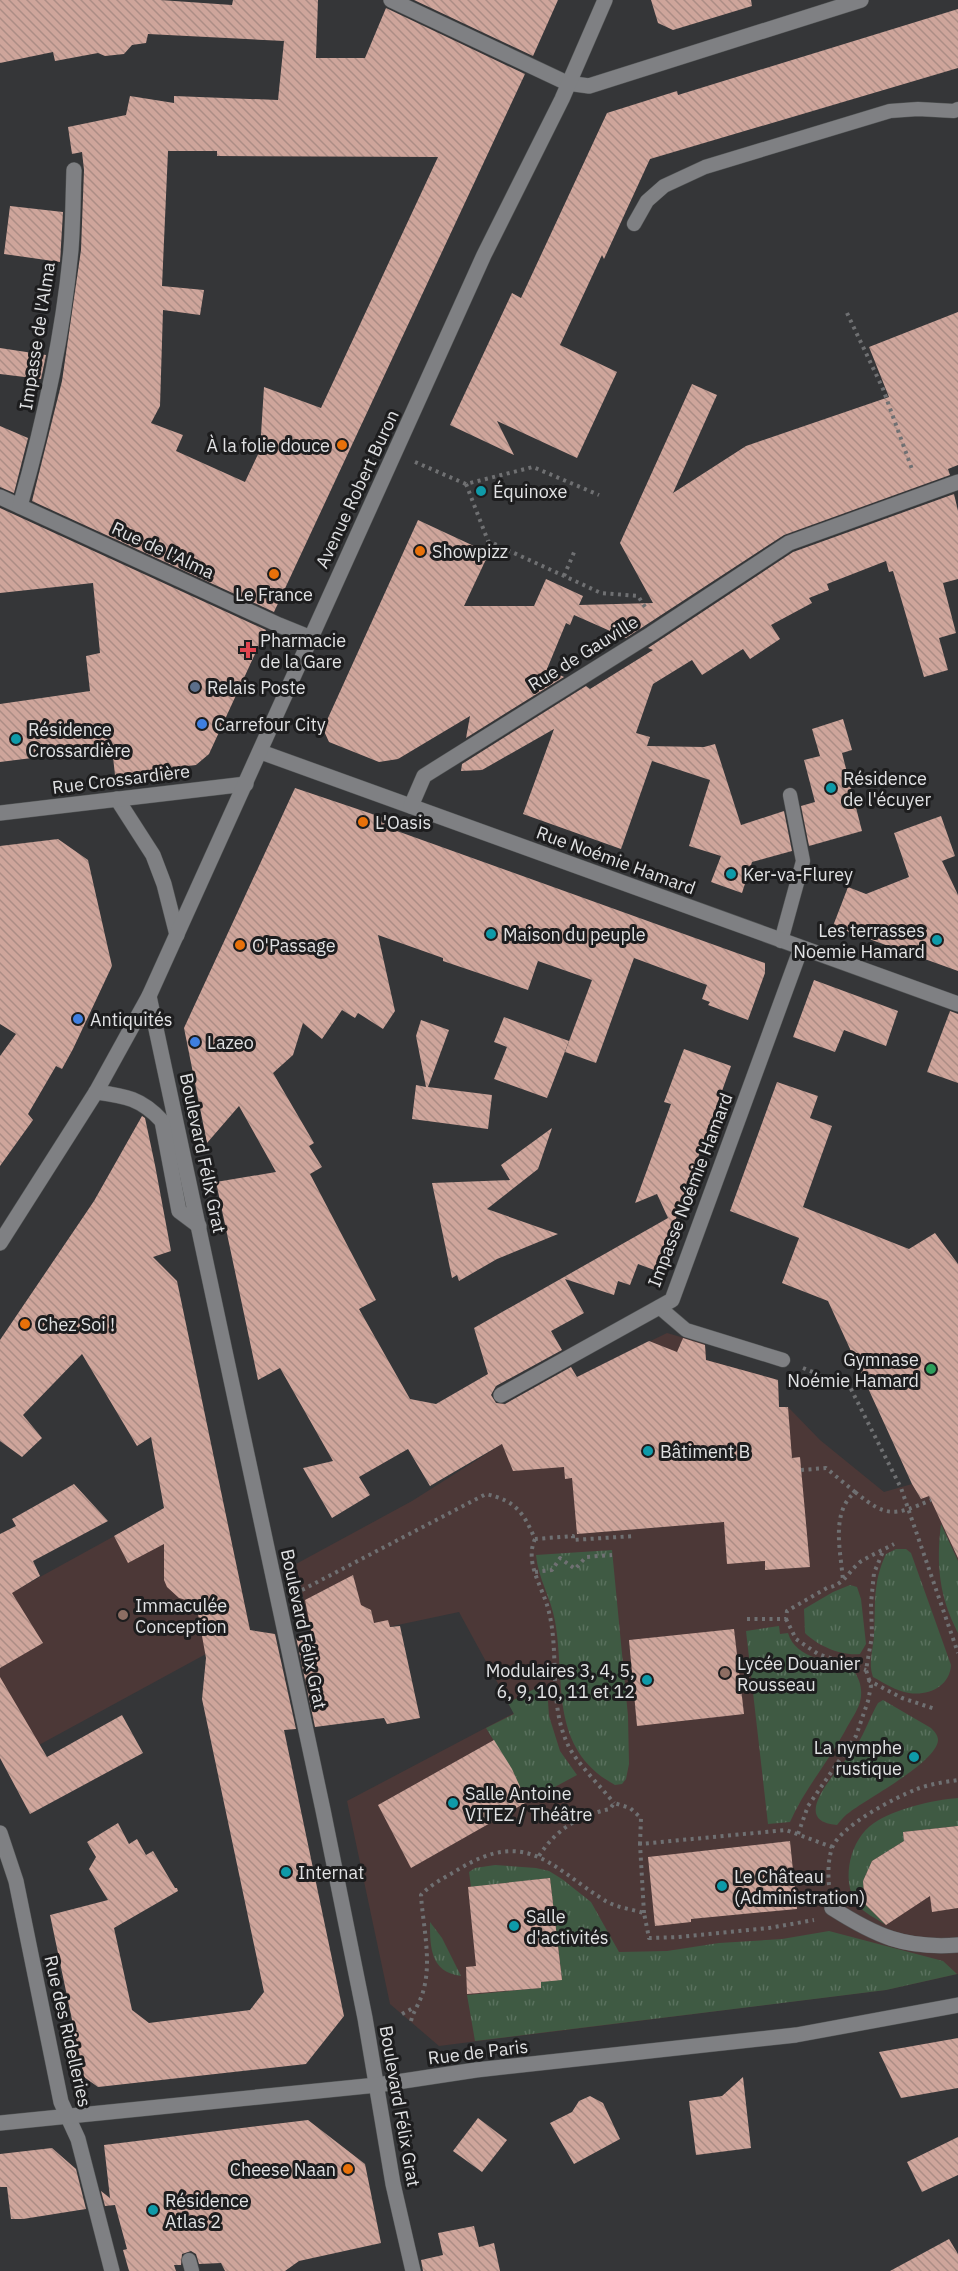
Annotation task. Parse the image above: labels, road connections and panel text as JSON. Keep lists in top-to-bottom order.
{
  "streets": {
    "main road": [
      "Impasse de l'Alma",
      "Avenue Robert Buron",
      "Rue de l'Alma",
      "Rue de Gauville",
      "Rue Crossardière",
      "Rue Noémie Hamard",
      "Boulevard Félix Grat",
      "Impasse Noémie Hamard",
      "Rue des Ridelleries",
      "Rue de Paris"
    ]
  },
  "crossings": [
    ["Impasse de l'Alma", "Rue de l'Alma"],
    ["Avenue Robert Buron", "Rue de l'Alma"],
    ["Avenue Robert Buron", "Rue Crossardière"],
    ["Avenue Robert Buron", "Rue Noémie Hamard"],
    ["Avenue Robert Buron", "Boulevard Félix Grat"],
    ["Rue de Gauville", "Rue Noémie Hamard"],
    ["Rue Noémie Hamard", "Impasse Noémie Hamard"],
    ["Boulevard Félix Grat", "Rue de Paris"],
    ["Rue des Ridelleries", "Rue de Paris"]
  ],
  "places": {
    "other": [
      "À la folie douce",
      "Équinoxe",
      "Showpizz",
      "Le France",
      "Relais Poste",
      "Carrefour City",
      "Résidence Crossardière",
      "Résidence de l'écuyer",
      "L'Oasis",
      "Ker-va-Flurey",
      "Maison du peuple",
      "Les terrasses Noemie Hamard",
      "O'Passage",
      "Antiquités",
      "Lazeo",
      "Chez Soi !",
      "Gymnase Noémie Hamard",
      "Bâtiment B",
      "Immaculée Conception",
      "Lycée Douanier Rousseau",
      "Modulaires 3, 4, 5, 6, 9, 10, 11 et 12",
      "La nymphe rustique",
      "Salle Antoine VITEZ / Théâtre",
      "Internat",
      "Le Château (Administration)",
      "Salle d'activités",
      "Cheese Naan",
      "Résidence Atlas 2"
    ],
    "health": ["Pharmacie de la Gare"]
  }
}
